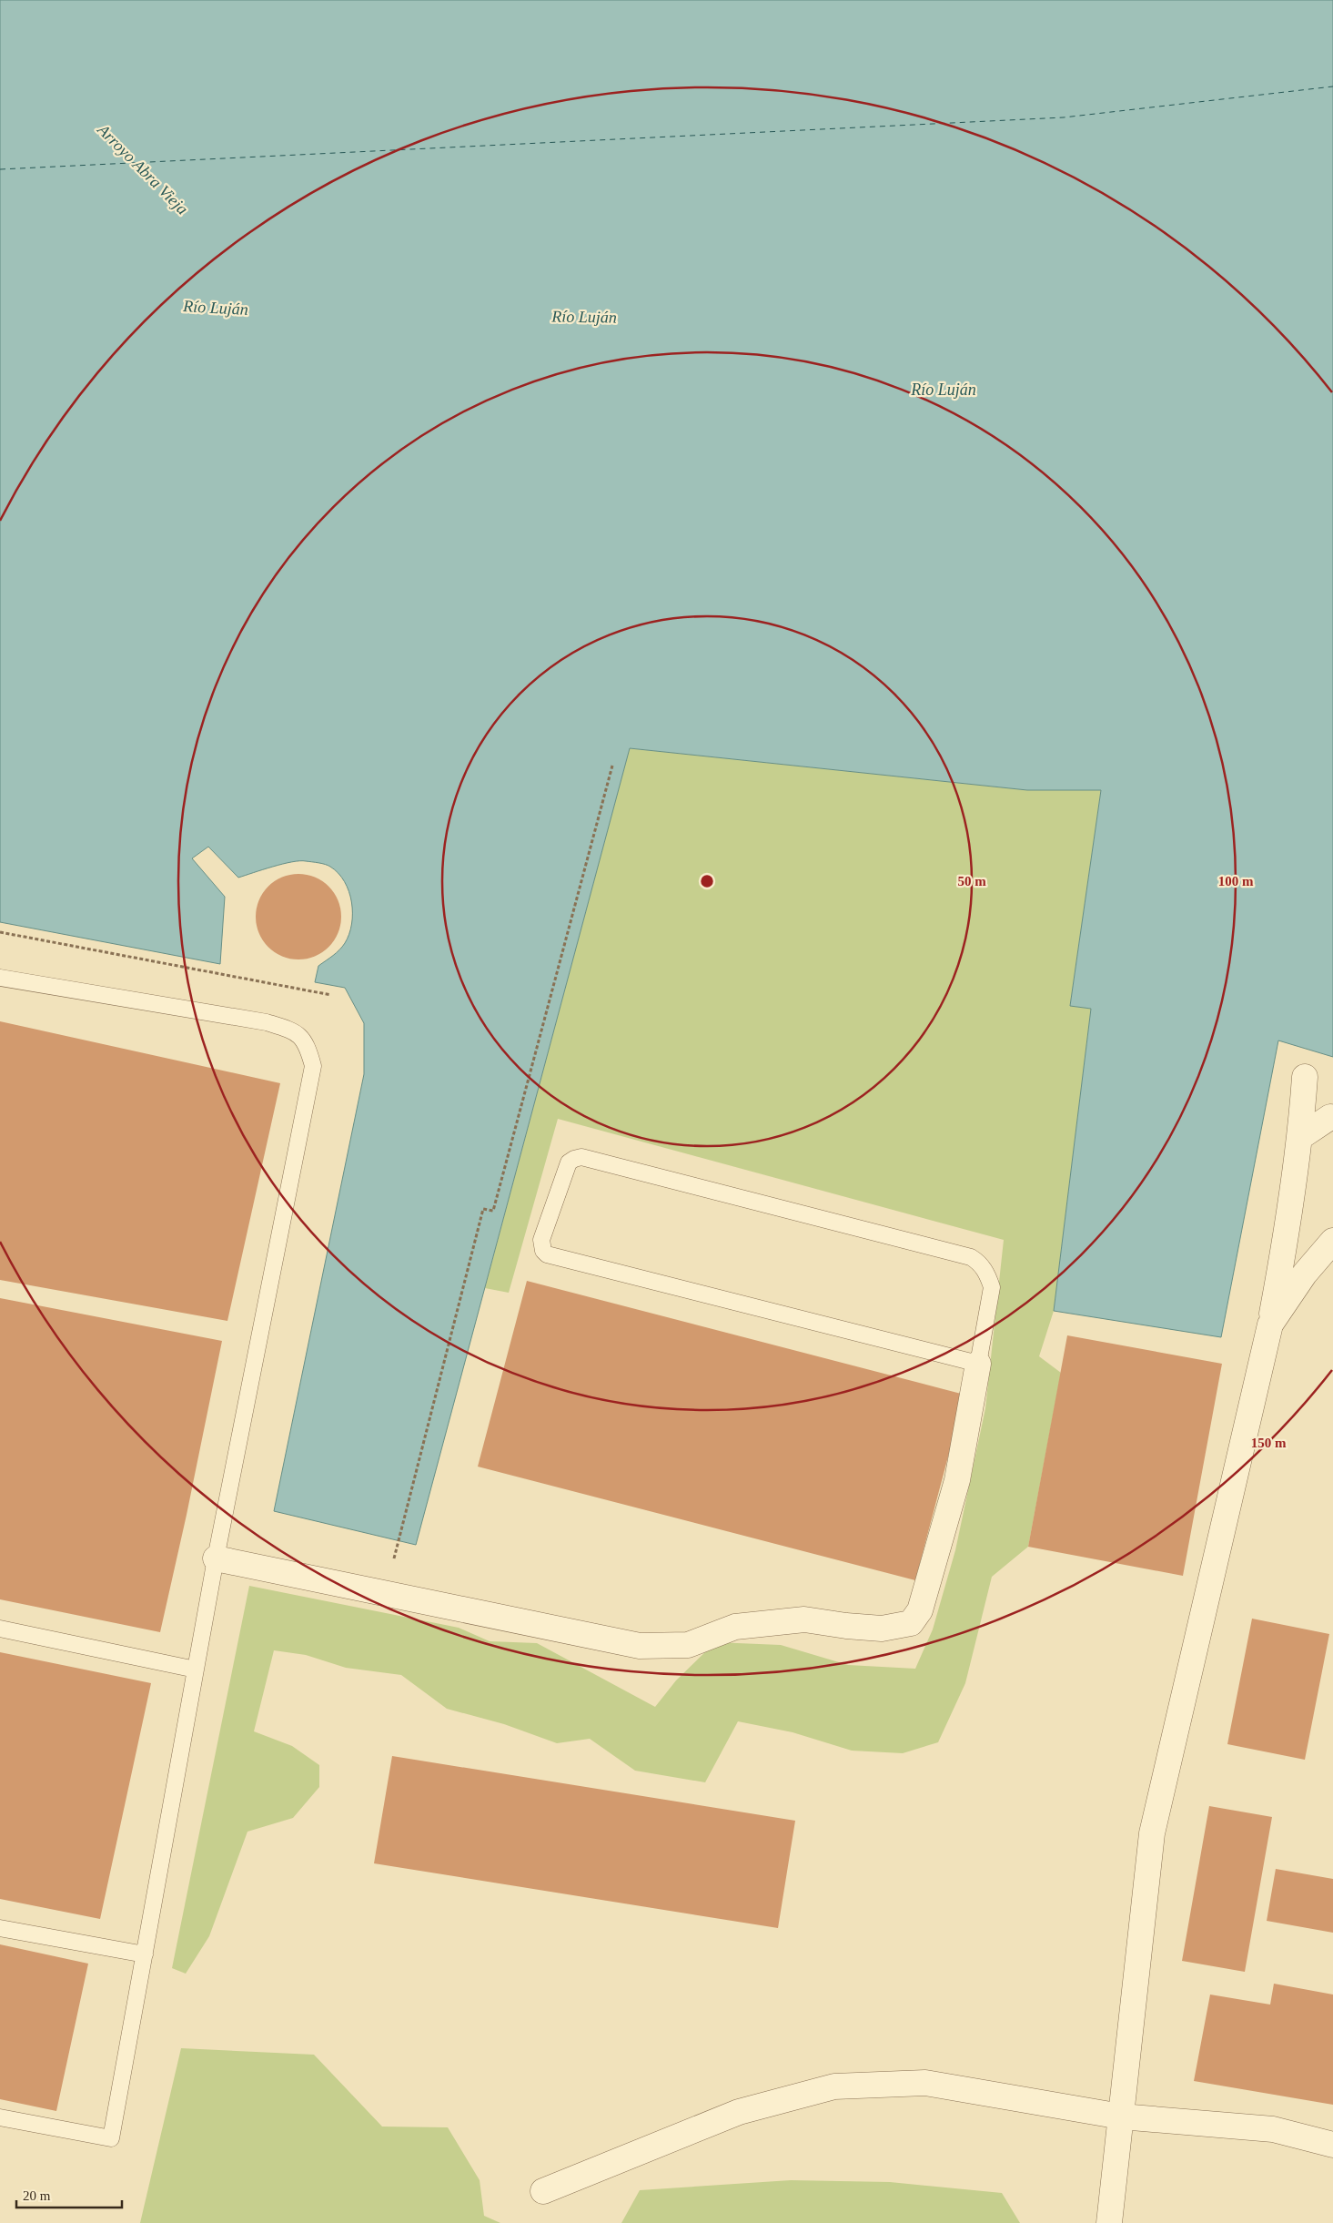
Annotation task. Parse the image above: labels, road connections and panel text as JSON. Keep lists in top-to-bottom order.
{
  "water": ["Arroyo Abra Vieja", "Río Luján"],
  "scale_bar": "20 m",
  "rings": ["50 m", "100 m", "150 m"]
}
